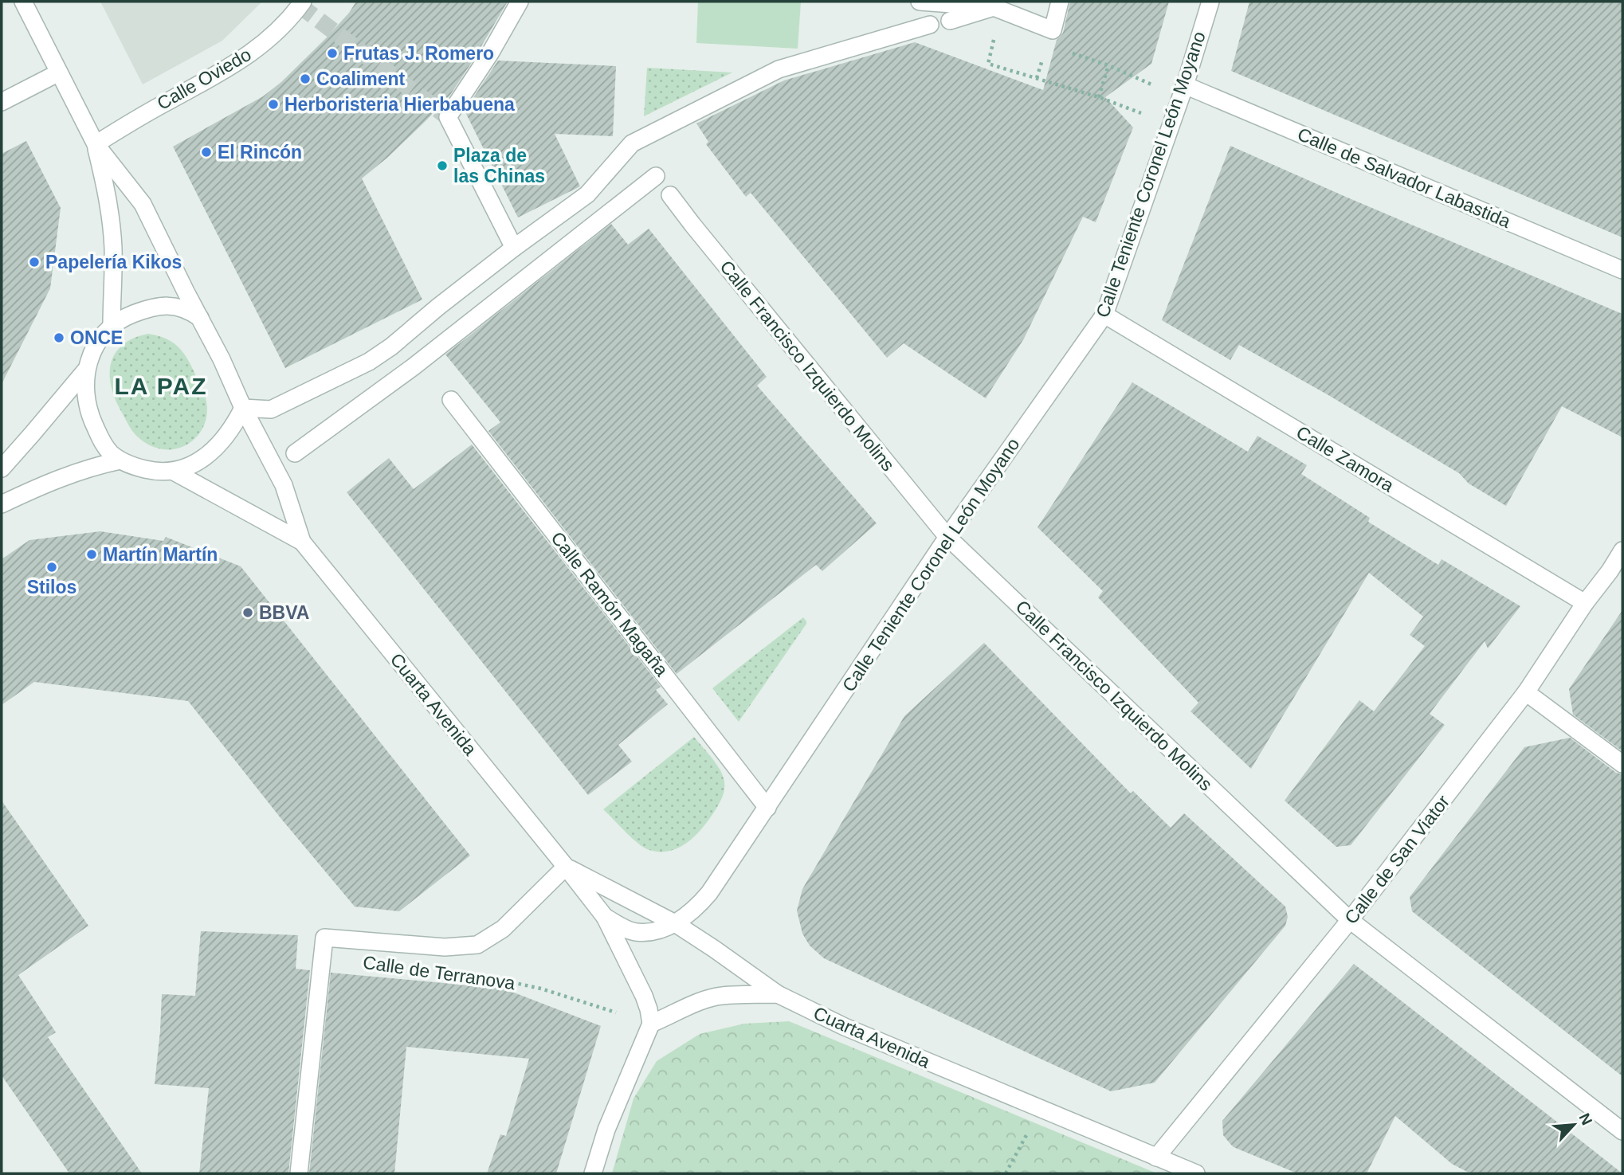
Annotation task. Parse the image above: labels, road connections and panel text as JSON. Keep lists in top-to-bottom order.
{
  "streets": {
    "street": [
      "Calle Oviedo",
      "Calle Teniente Coronel León Moyano",
      "Calle de Salvador Labastida",
      "Calle Francisco Izquierdo Molins",
      "Calle Zamora",
      "Calle Ramón Magaña",
      "Cuarta Avenida",
      "Calle de San Viator",
      "Calle de Terranova"
    ]
  },
  "crossings": [
    ["Calle Teniente Coronel León Moyano", "Calle de Salvador Labastida"],
    ["Calle Teniente Coronel León Moyano", "Calle Francisco Izquierdo Molins"],
    ["Calle Teniente Coronel León Moyano", "Calle Zamora"],
    ["Calle Teniente Coronel León Moyano", "Calle Ramón Magaña"],
    ["Calle Teniente Coronel León Moyano", "Cuarta Avenida"],
    ["Calle Francisco Izquierdo Molins", "Calle de San Viator"],
    ["Calle Zamora", "Calle de San Viator"],
    ["Cuarta Avenida", "Calle de San Viator"],
    ["Cuarta Avenida", "Calle de Terranova"]
  ],
  "districts": ["LA PAZ"],
  "places": [
    "Frutas J. Romero",
    "Coaliment",
    "Herboristeria Hierbabuena",
    "El Rincón",
    "Plaza de las Chinas",
    "Papelería Kikos",
    "ONCE",
    "Martín Martín",
    "Stilos",
    "BBVA"
  ],
  "north": "top right"
}
